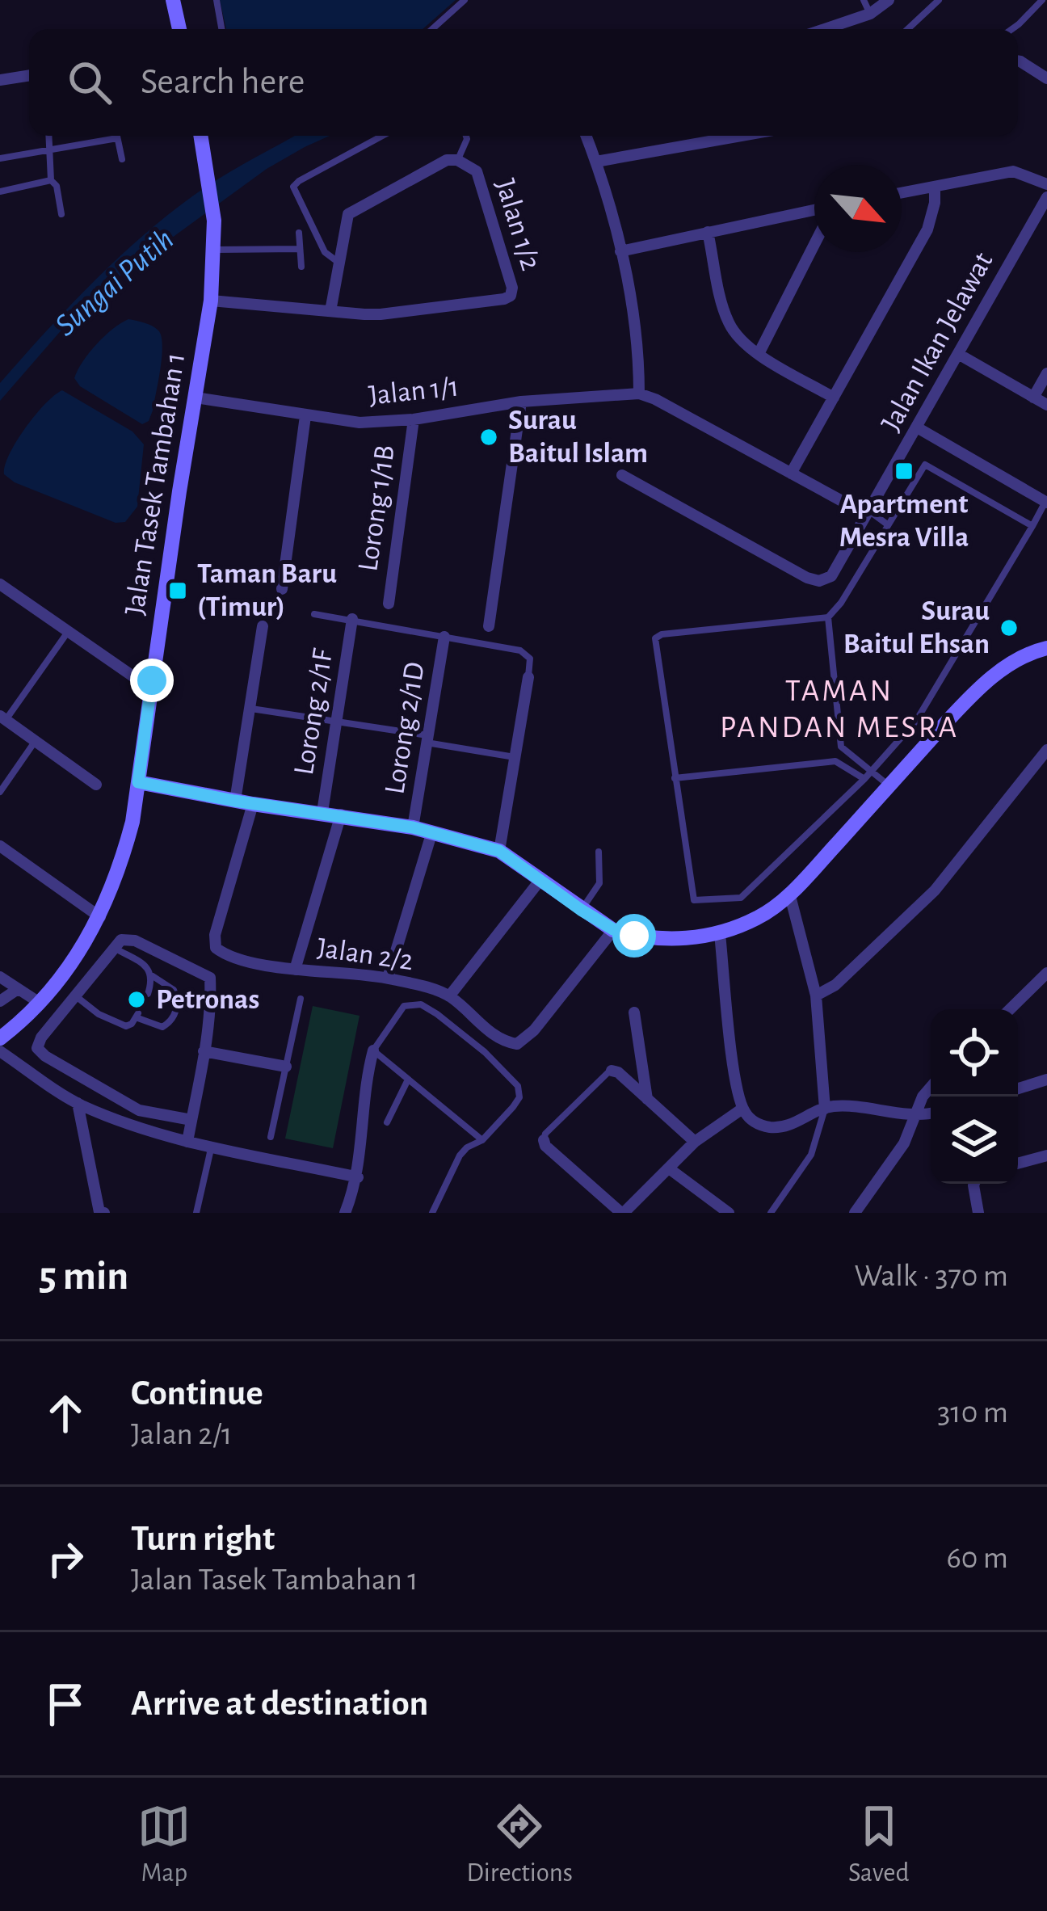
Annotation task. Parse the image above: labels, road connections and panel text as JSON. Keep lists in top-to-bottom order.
{
  "streets": {
    "street": [
      "Jalan 1/2",
      "Jalan Ikan Jelawat",
      "Jalan 1/1",
      "Jalan Tasek Tambahan 1",
      "Lorong 1/1B",
      "Lorong 2/1F",
      "Lorong 2/1D",
      "Jalan 2/2"
    ]
  },
  "crossings": [
    ["Jalan 1/2", "Jalan Tasek Tambahan 1"],
    ["Jalan 1/1", "Jalan Tasek Tambahan 1"],
    ["Jalan 1/1", "Lorong 1/1B"]
  ],
  "districts": ["TAMAN PANDAN MESRA"],
  "water": ["Sungai Putih"],
  "places": {
    "other": ["Surau Baitul Islam", "Surau Baitul Ehsan", "Petronas"],
    "transit": ["Apartment Mesra Villa", "Taman Baru (Timur)"]
  },
  "north": "bottom right",
  "page": {
    "search": "Search here",
    "heading": ["5 min", "Walk · 370 m"],
    "list": [
      ["Continue", "Jalan 2/1", "310 m"],
      ["Turn right", "Jalan Tasek Tambahan 1", "60 m"],
      "Arrive at destination"
    ],
    "nav": ["Map", "Directions", "Saved"]
  }
}
